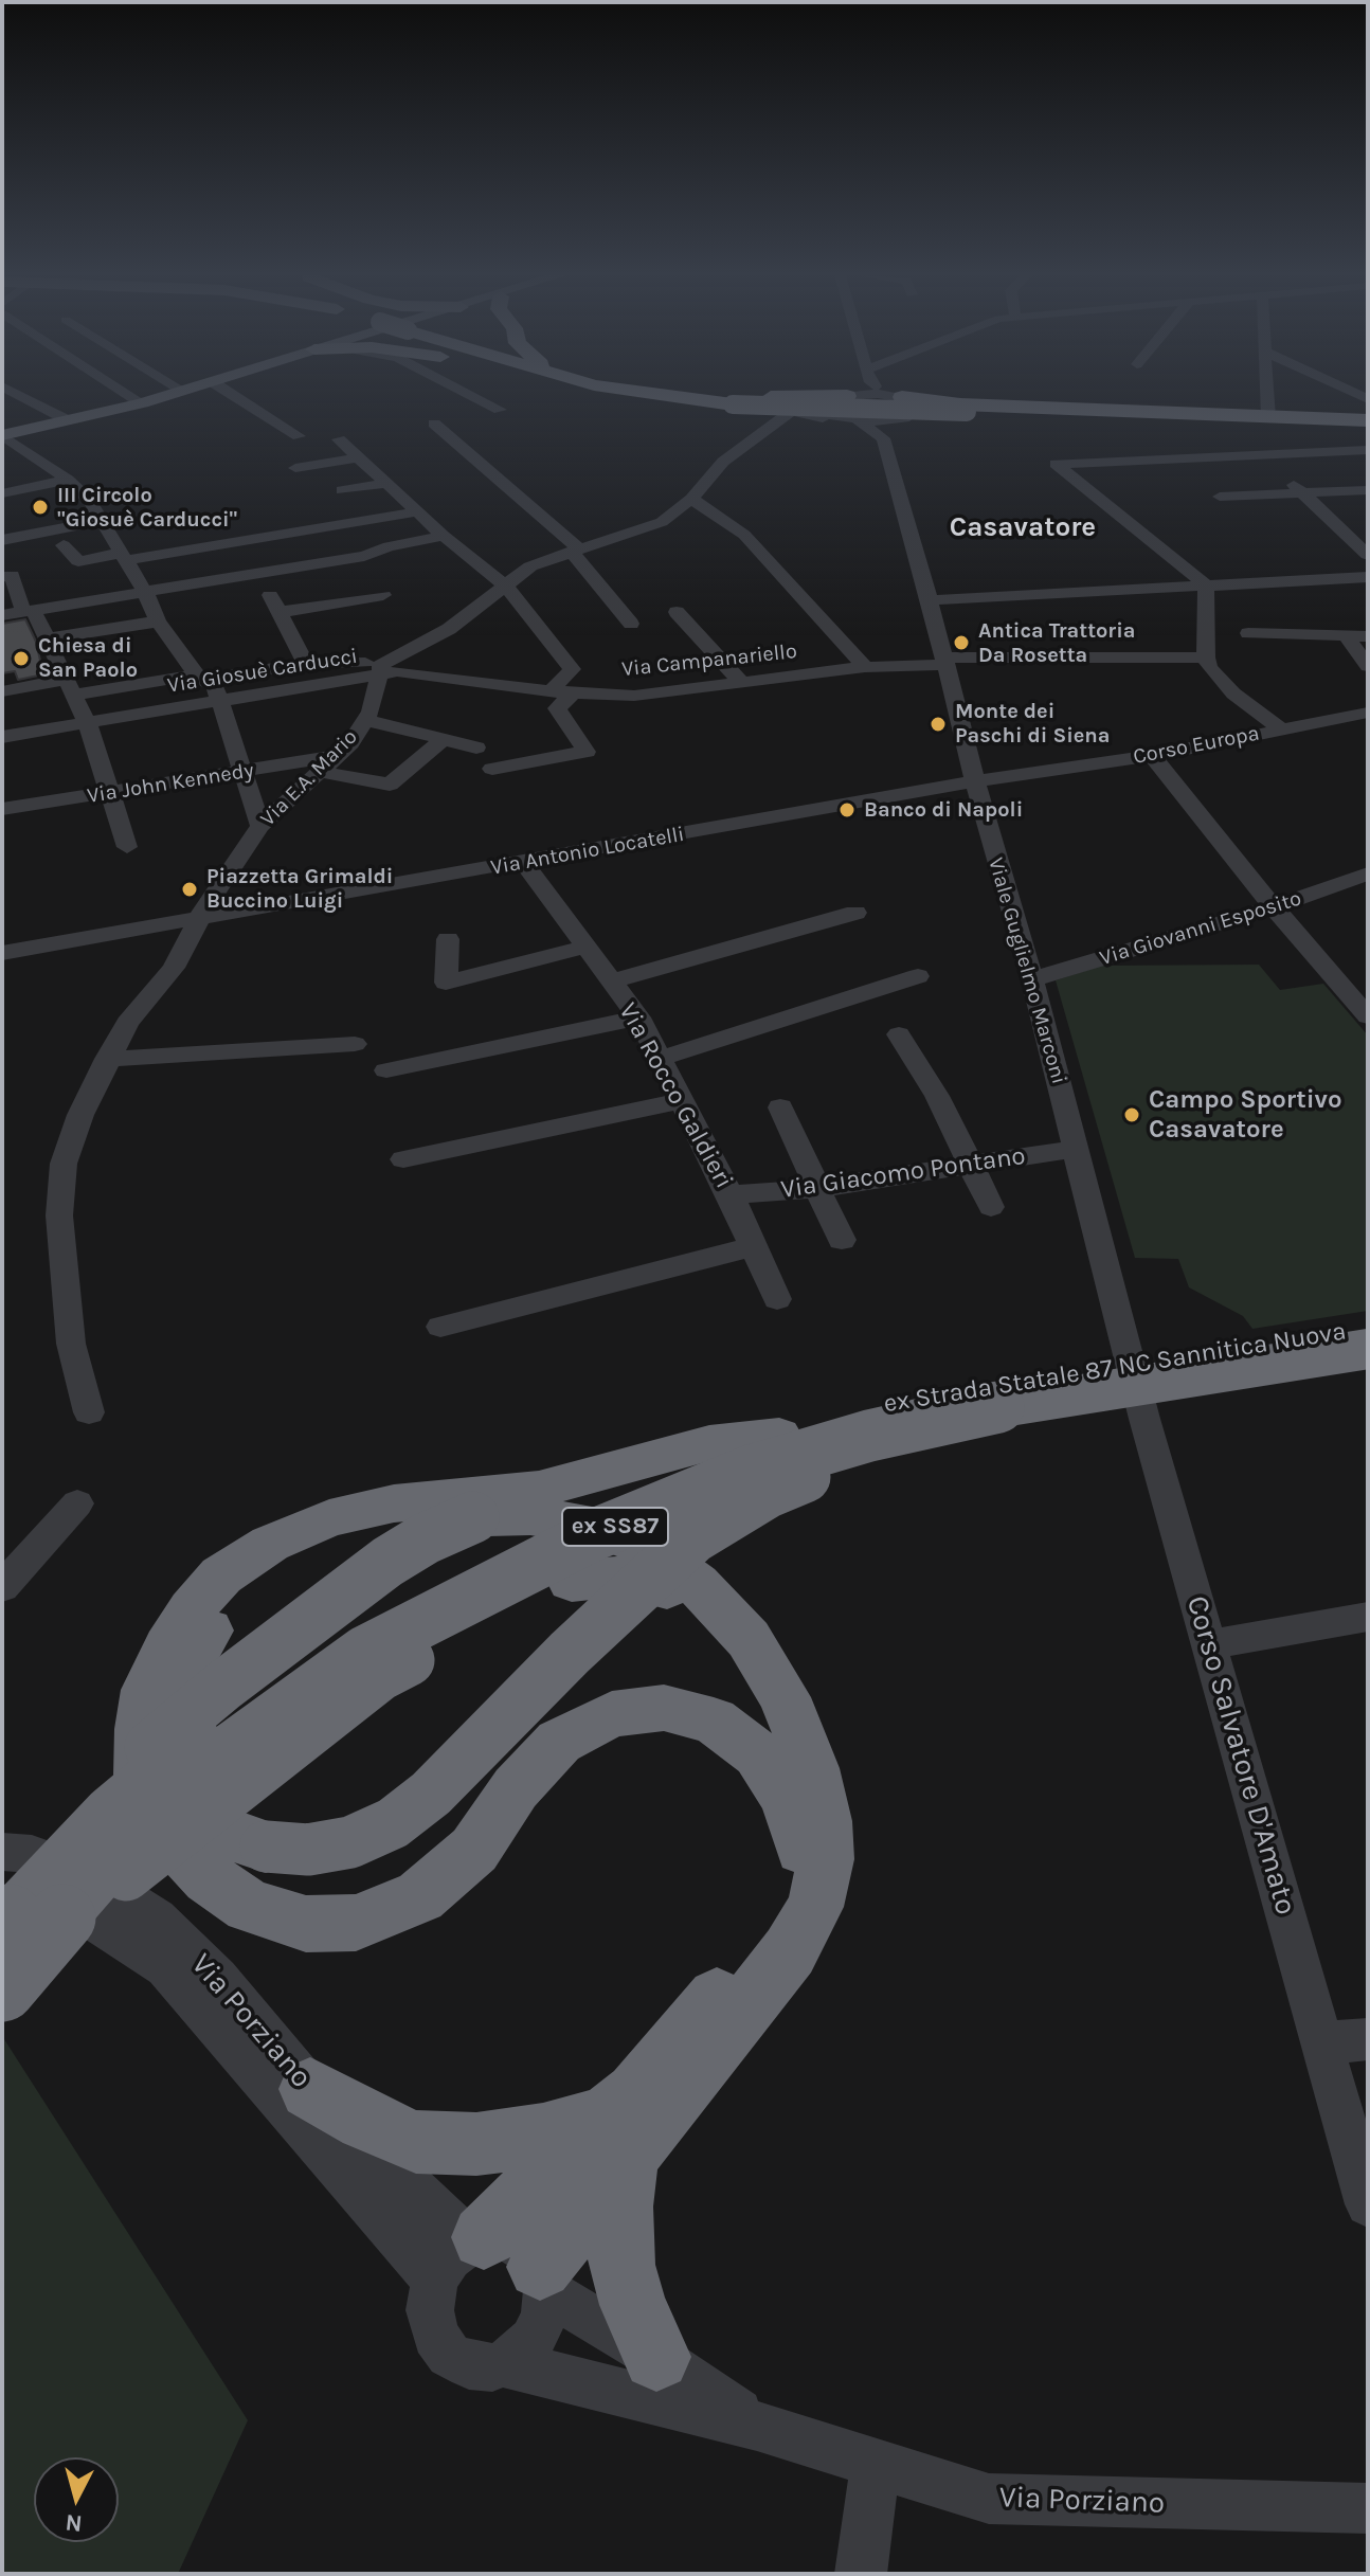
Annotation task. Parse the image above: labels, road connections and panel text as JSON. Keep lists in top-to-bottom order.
{
  "streets": {
    "highway": ["ex Strada Statale 87 NC Sannitica Nuova", "ex SS87"],
    "street": [
      "Via Campanariello",
      "Via Giosuè Carducci",
      "Corso Europa",
      "Via E.A. Mario",
      "Via John Kennedy",
      "Via Antonio Locatelli",
      "Via Giovanni Esposito",
      "Viale Guglielmo Marconi",
      "Via Rocco Galdieri",
      "Via Giacomo Pontano",
      "Corso Salvatore D'Amato",
      "Via Porziano"
    ]
  },
  "crossings": [
    ["Via Campanariello", "Via Giosuè Carducci"],
    ["Via Campanariello", "Via E.A. Mario"],
    ["Via Campanariello", "Viale Guglielmo Marconi"],
    ["Via Giosuè Carducci", "Via E.A. Mario"],
    ["Corso Europa", "Via Antonio Locatelli"],
    ["Corso Europa", "Viale Guglielmo Marconi"],
    ["Via E.A. Mario", "Via John Kennedy"],
    ["Via E.A. Mario", "Via Antonio Locatelli"],
    ["Via Antonio Locatelli", "Viale Guglielmo Marconi"],
    ["Via Antonio Locatelli", "Via Rocco Galdieri"],
    ["Via Giovanni Esposito", "Viale Guglielmo Marconi"],
    ["Viale Guglielmo Marconi", "Via Giacomo Pontano"],
    ["Viale Guglielmo Marconi", "Corso Salvatore D'Amato"],
    ["Via Rocco Galdieri", "Via Giacomo Pontano"]
  ],
  "districts": ["Casavatore"],
  "places": [
    "III Circolo \"Giosuè Carducci\"",
    "Antica Trattoria Da Rosetta",
    "Chiesa di San Paolo",
    "Monte dei Paschi di Siena",
    "Banco di Napoli",
    "Piazzetta Grimaldi Buccino Luigi",
    "Campo Sportivo Casavatore"
  ],
  "north": "bottom"
}
